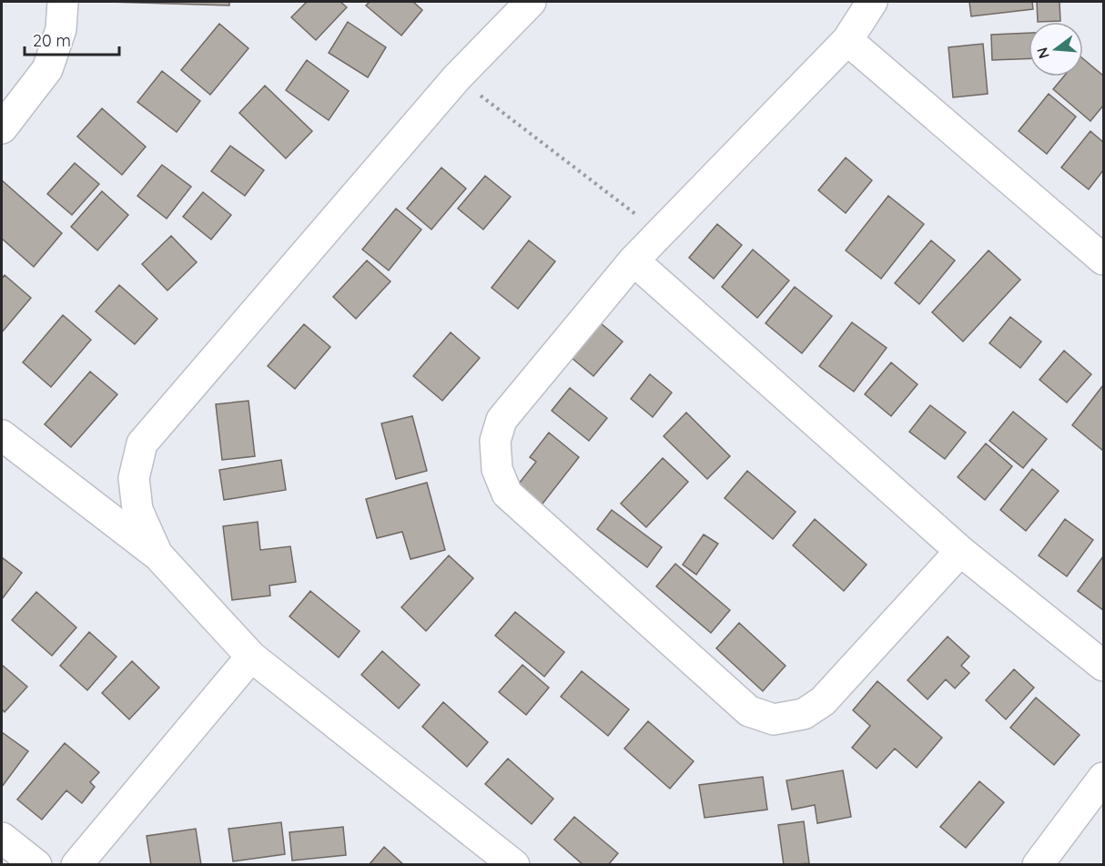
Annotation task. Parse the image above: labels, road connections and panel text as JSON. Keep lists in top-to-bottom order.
{
  "scale_bar": "20 m",
  "north": "left"
}
